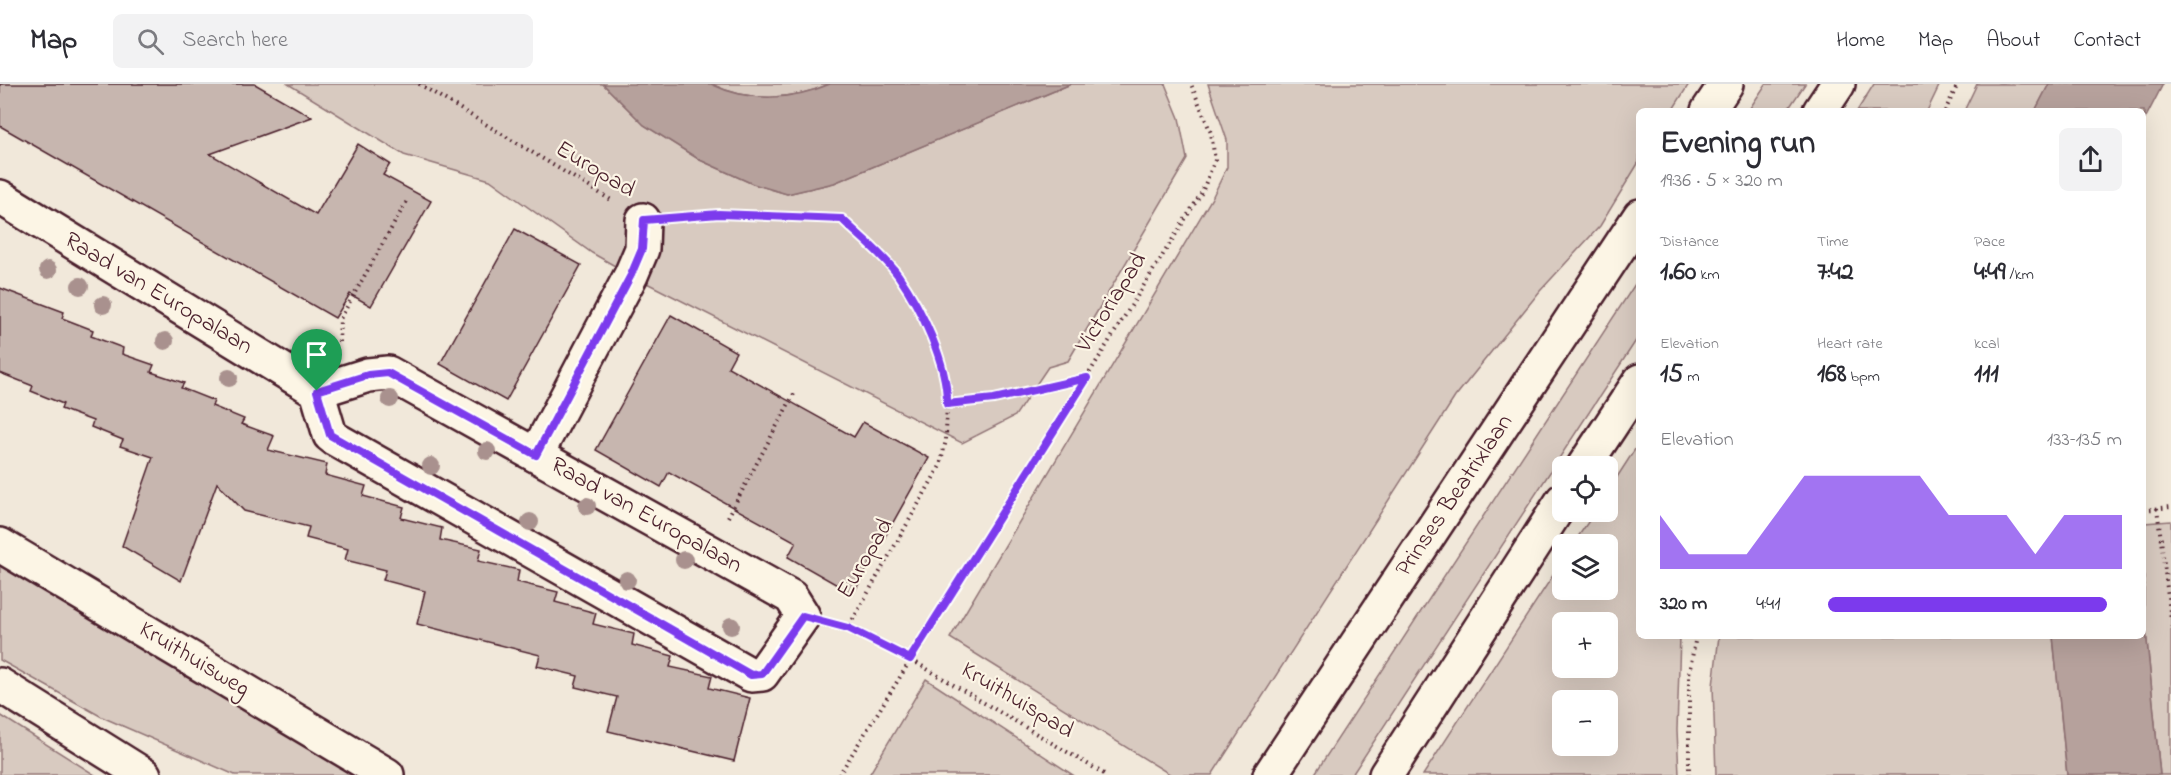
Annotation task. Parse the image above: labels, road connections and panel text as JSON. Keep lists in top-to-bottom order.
{
  "streets": {
    "main road": ["Raad van Europalaan", "Prinses Beatrixlaan", "Kruithuisweg"],
    "path": ["Europad", "Victoriapad", "Kruithuispad"]
  },
  "crossings": [
    ["Victoriapad", "Kruithuispad"]
  ],
  "page": {
    "header": "Map",
    "search": "Search here",
    "nav": [
      "Home",
      "Map",
      "About",
      "Contact"
    ],
    "heading": ["Evening run", "19:36 · 5 × 320 m"],
    "stats": [
      ["Distance", "1.60 km"],
      ["Time", "7:42"],
      ["Pace", "4:49 /km"],
      ["Elevation", "15 m"],
      ["Heart rate", "168 bpm"],
      ["kcal", "111"]
    ],
    "chart": ["Elevation", "133–135 m"],
    "map_buttons": ["+", "−"],
    "list": [
      {
        "name": "320 m",
        "note": "4:41"
      }
    ]
  }
}
